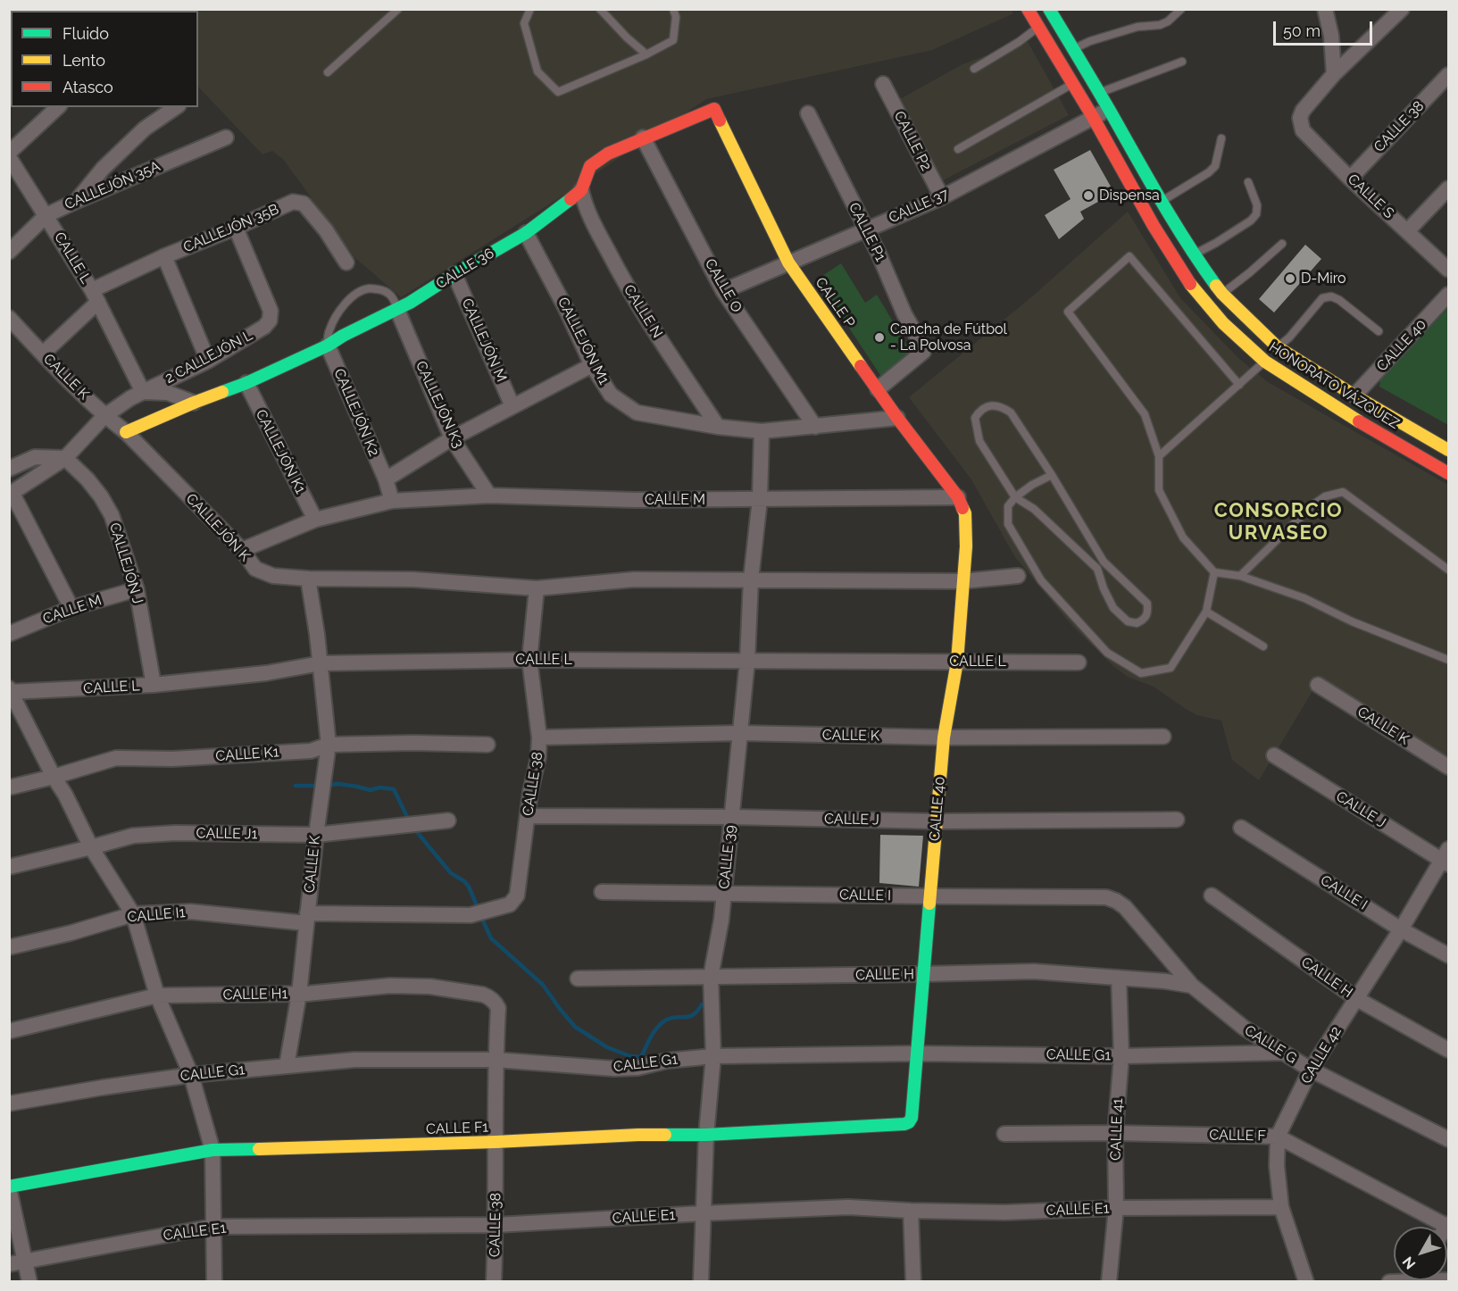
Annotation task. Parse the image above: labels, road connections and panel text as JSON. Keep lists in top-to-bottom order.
{
  "streets": {
    "street": [
      "CALLE 38",
      "CALLE P2",
      "CALLEJÓN 35A",
      "CALLE S",
      "CALLE 37",
      "CALLEJÓN 35B",
      "CALLE P1",
      "CALLE L",
      "CALLE 36",
      "CALLE O",
      "CALLE P",
      "CALLE N",
      "CALLEJÓN M",
      "CALLEJÓN M1",
      "CALLE 40",
      "2 CALLEJÓN L",
      "CALLE K",
      "HONORATO VÁZQUEZ",
      "CALLEJÓN K3",
      "CALLEJÓN K2",
      "CALLEJÓN K1",
      "CALLE M",
      "CALLEJÓN K",
      "CALLEJÓN J",
      "CALLE K1",
      "CALLE J",
      "CALLE J1",
      "CALLE 39",
      "CALLE I",
      "CALLE I1",
      "CALLE H",
      "CALLE H1",
      "CALLE G",
      "CALLE G1",
      "CALLE 42",
      "CALLE F1",
      "CALLE 41",
      "CALLE F",
      "CALLE E1"
    ]
  },
  "crossings": [
    ["CALLE 38", "CALLE S"],
    ["CALLE 38", "CALLE L"],
    ["CALLE 38", "CALLE K"],
    ["CALLE 38", "CALLEJÓN K"],
    ["CALLE 38", "CALLE J"],
    ["CALLE 38", "CALLE I1"],
    ["CALLE 38", "CALLE H1"],
    ["CALLE 38", "CALLE G1"],
    ["CALLE 38", "CALLE F1"],
    ["CALLE 38", "CALLE E1"],
    ["CALLE P2", "CALLE 37"],
    ["CALLEJÓN 35A", "CALLE L"],
    ["CALLE 37", "CALLE P1"],
    ["CALLE 37", "CALLE O"],
    ["CALLE 37", "CALLE P"],
    ["CALLE 37", "HONORATO VÁZQUEZ"],
    ["CALLEJÓN 35B", "CALLE L"],
    ["CALLEJÓN 35B", "2 CALLEJÓN L"],
    ["CALLEJÓN 35B", "CALLE K"],
    ["CALLE P1", "CALLE P"],
    ["CALLE L", "CALLE 40"],
    ["CALLE L", "2 CALLEJÓN L"],
    ["CALLE L", "CALLE K"],
    ["CALLE L", "CALLEJÓN J"],
    ["CALLE L", "CALLE 39"],
    ["CALLE 36", "CALLE N"],
    ["CALLE 36", "CALLEJÓN M"],
    ["CALLE 36", "CALLEJÓN M1"],
    ["CALLE 36", "CALLE K"],
    ["CALLE 36", "CALLEJÓN K3"],
    ["CALLE 36", "CALLEJÓN K2"],
    ["CALLE 36", "CALLEJÓN K1"],
    ["CALLE 36", "CALLEJÓN K"],
    ["CALLE O", "CALLE P"],
    ["CALLE O", "CALLEJÓN M1"],
    ["CALLE P", "CALLEJÓN M1"],
    ["CALLE P", "CALLE 40"],
    ["CALLE P", "CALLE M"],
    ["CALLE N", "CALLEJÓN M1"],
    ["CALLEJÓN M1", "CALLE 39"],
    ["CALLE 40", "CALLE K"],
    ["CALLE 40", "HONORATO VÁZQUEZ"],
    ["CALLE 40", "CALLE M"],
    ["CALLE 40", "CALLEJÓN K"],
    ["CALLE 40", "CALLE J"],
    ["CALLE 40", "CALLE I"],
    ["CALLE 40", "CALLE H"],
    ["CALLE 40", "CALLE G1"],
    ["CALLE 40", "CALLE F1"],
    ["CALLE K", "CALLEJÓN K"],
    ["CALLE K", "CALLE K1"],
    ["CALLE K", "CALLE J1"],
    ["CALLE K", "CALLE 39"],
    ["CALLE K", "CALLE I1"],
    ["CALLE K", "CALLE H1"],
    ["CALLE K", "CALLE G1"],
    ["CALLEJÓN K3", "CALLE M"],
    ["CALLEJÓN K1", "CALLE M"],
    ["CALLE M", "CALLEJÓN K"],
    ["CALLE M", "CALLEJÓN J"],
    ["CALLE M", "CALLE 39"],
    ["CALLEJÓN K", "CALLE 39"],
    ["CALLE J", "CALLE 39"],
    ["CALLE J", "CALLE 42"],
    ["CALLE 39", "CALLE I"],
    ["CALLE 39", "CALLE H"],
    ["CALLE 39", "CALLE G1"],
    ["CALLE 39", "CALLE F1"],
    ["CALLE 39", "CALLE E1"],
    ["CALLE I", "CALLE G"],
    ["CALLE I", "CALLE 42"],
    ["CALLE H", "CALLE G"],
    ["CALLE H", "CALLE 42"],
    ["CALLE H", "CALLE 41"],
    ["CALLE G", "CALLE G1"],
    ["CALLE G", "CALLE 42"],
    ["CALLE G1", "CALLE 41"],
    ["CALLE 42", "CALLE F"],
    ["CALLE 42", "CALLE E1"],
    ["CALLE 41", "CALLE F"],
    ["CALLE 41", "CALLE E1"]
  ],
  "districts": ["CONSORCIO URVASEO"],
  "places": ["Dispensa", "D-Miro", "Cancha de Fútbol - La Polvosa"],
  "legend": ["Fluido", "Lento", "Atasco"],
  "scale_bar": "50 m",
  "north": "bottom left"
}
